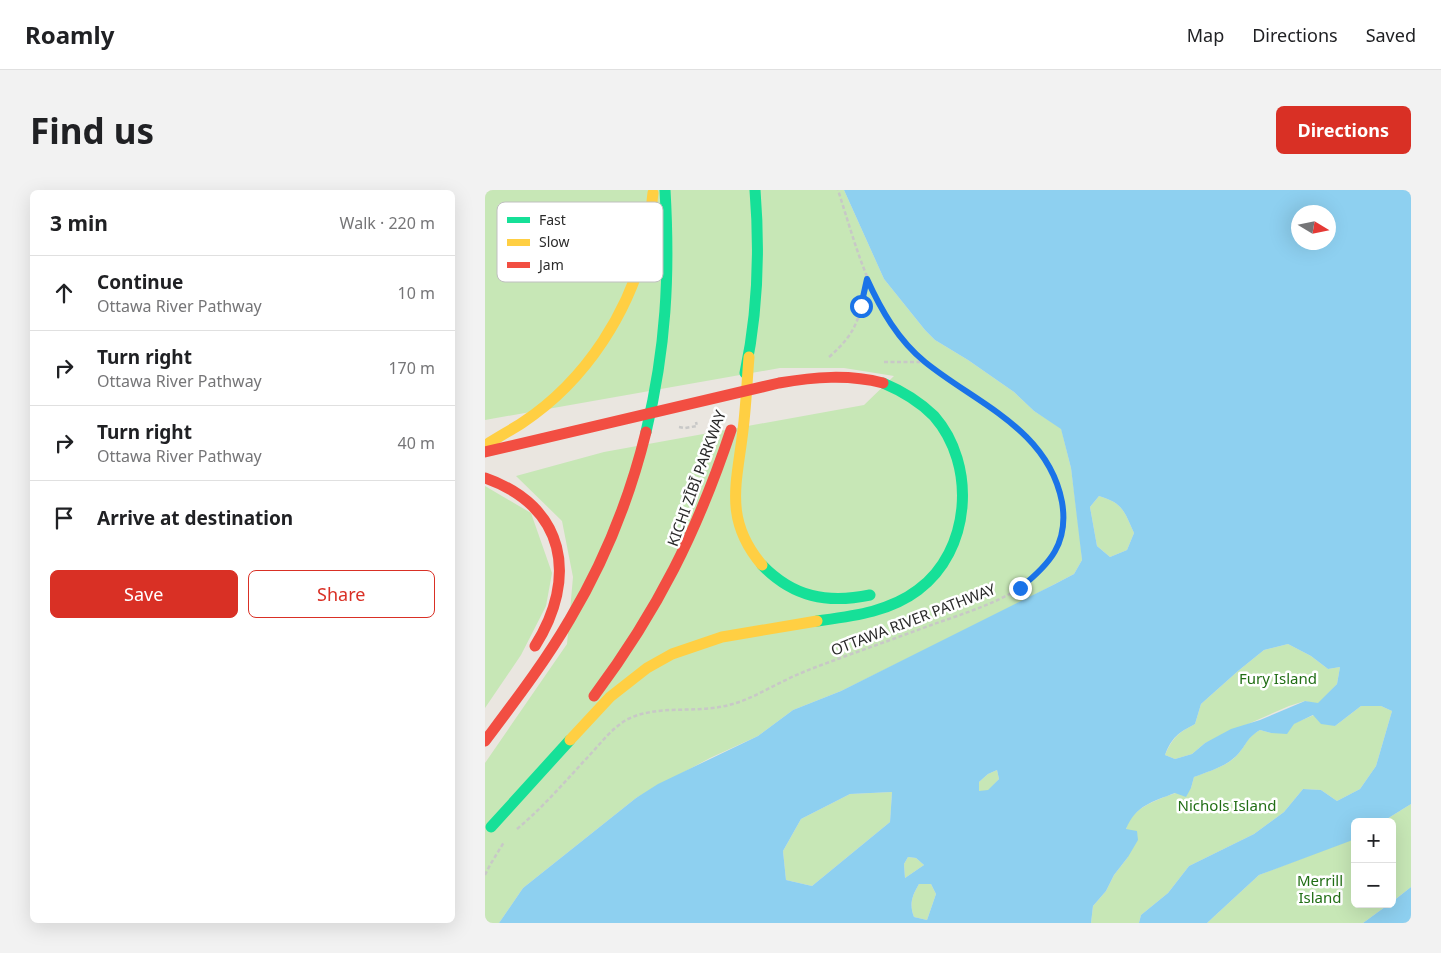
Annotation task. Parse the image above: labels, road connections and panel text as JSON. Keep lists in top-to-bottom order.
{
  "streets": {
    "highway": ["KICHI ZĪBĪ PARKWAY"],
    "path": ["OTTAWA RIVER PATHWAY"]
  },
  "parks": ["Fury Island", "Nichols Island", "Merrill Island"],
  "legend": ["Fast", "Slow", "Jam"],
  "north": "right",
  "page": {
    "header": "Roamly",
    "nav": ["Map", "Directions", "Saved"],
    "buttons": [
      "Directions",
      ["Save", "Share"]
    ],
    "title": "Find us",
    "heading": ["3 min", "Walk · 220 m"],
    "list": [
      ["Continue", "Ottawa River Pathway", "10 m"],
      ["Turn right", "Ottawa River Pathway", "170 m"],
      ["Turn right", "Ottawa River Pathway", "40 m"],
      "Arrive at destination"
    ],
    "map_buttons": ["+", "−"]
  }
}
